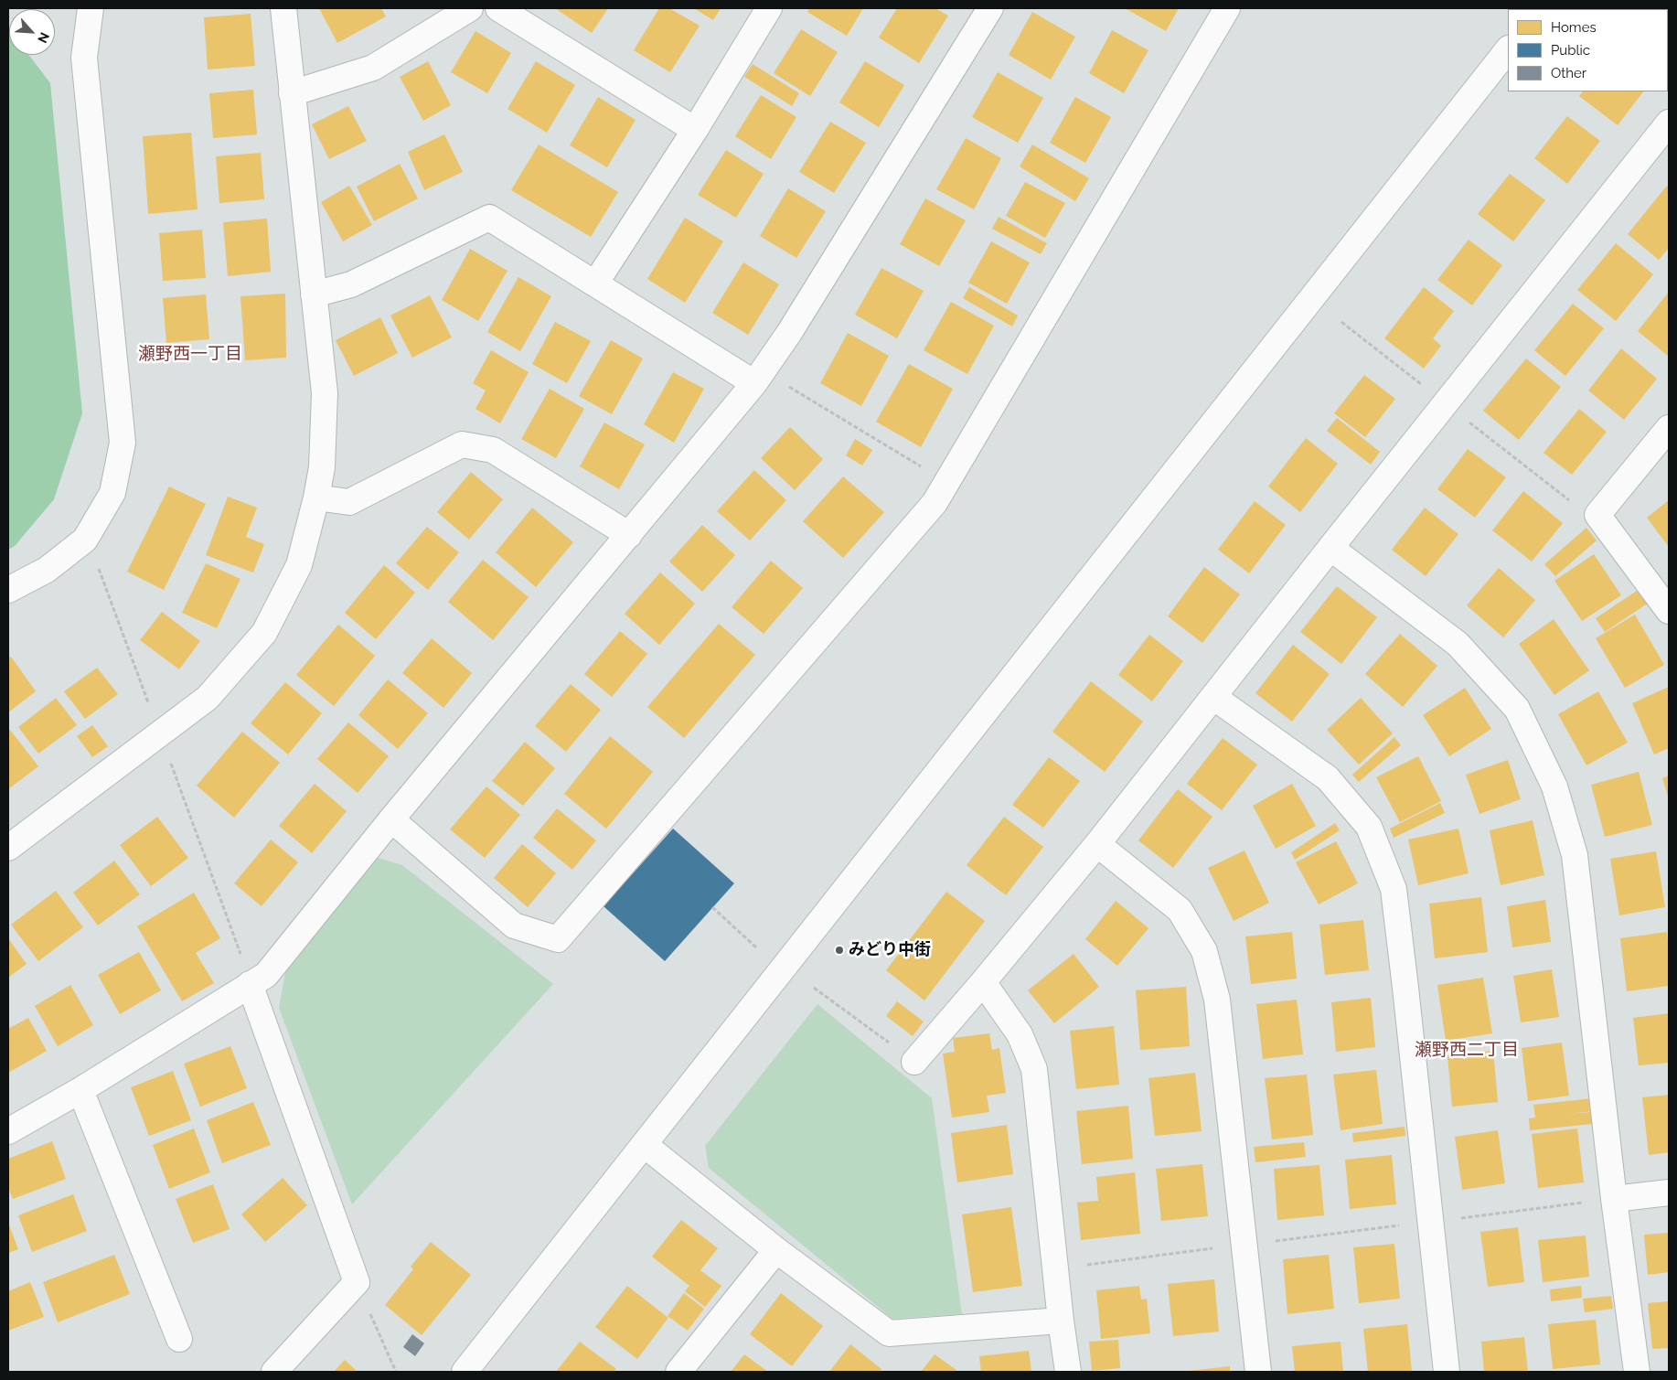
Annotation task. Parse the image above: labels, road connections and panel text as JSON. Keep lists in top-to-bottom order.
{
  "districts": ["瀬野西一丁目", "瀬野西二丁目"],
  "places": ["みどり中街"],
  "legend": ["Homes", "Public", "Other"],
  "north": "bottom right"
}
